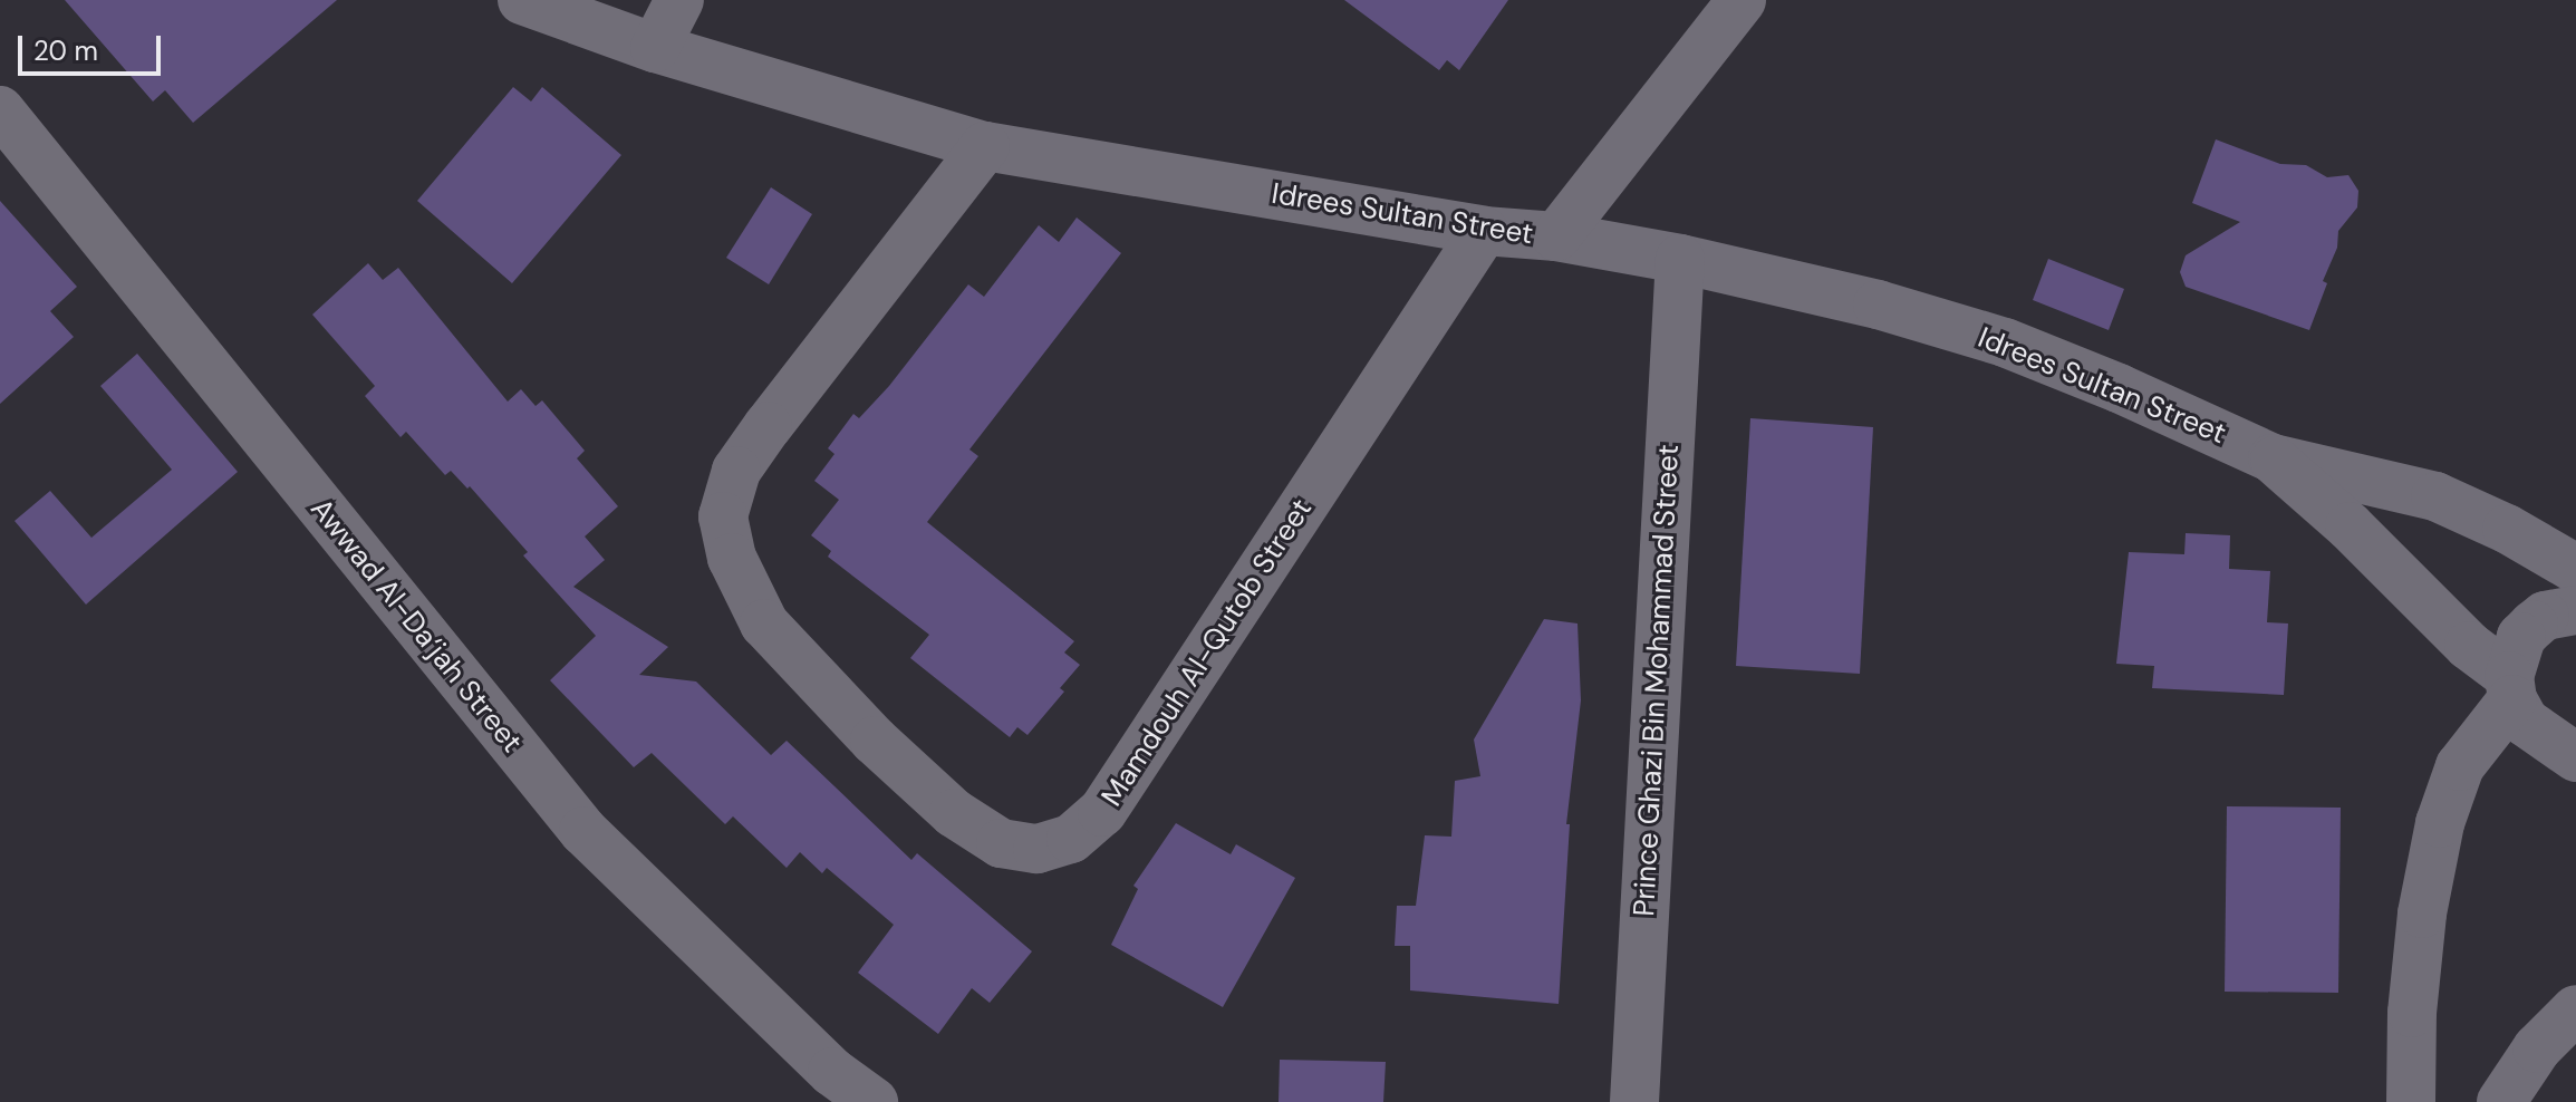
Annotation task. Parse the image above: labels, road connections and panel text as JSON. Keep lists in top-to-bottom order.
{
  "streets": {
    "street": [
      "Idrees Sultan Street",
      "Awwad Al-Da‘jah Street",
      "Mamdouh Al-Qutob Street",
      "Prince Ghazi Bin Mohammad Street"
    ]
  },
  "crossings": [
    ["Idrees Sultan Street", "Mamdouh Al-Qutob Street"],
    ["Idrees Sultan Street", "Prince Ghazi Bin Mohammad Street"]
  ],
  "scale_bar": "20 m"
}
